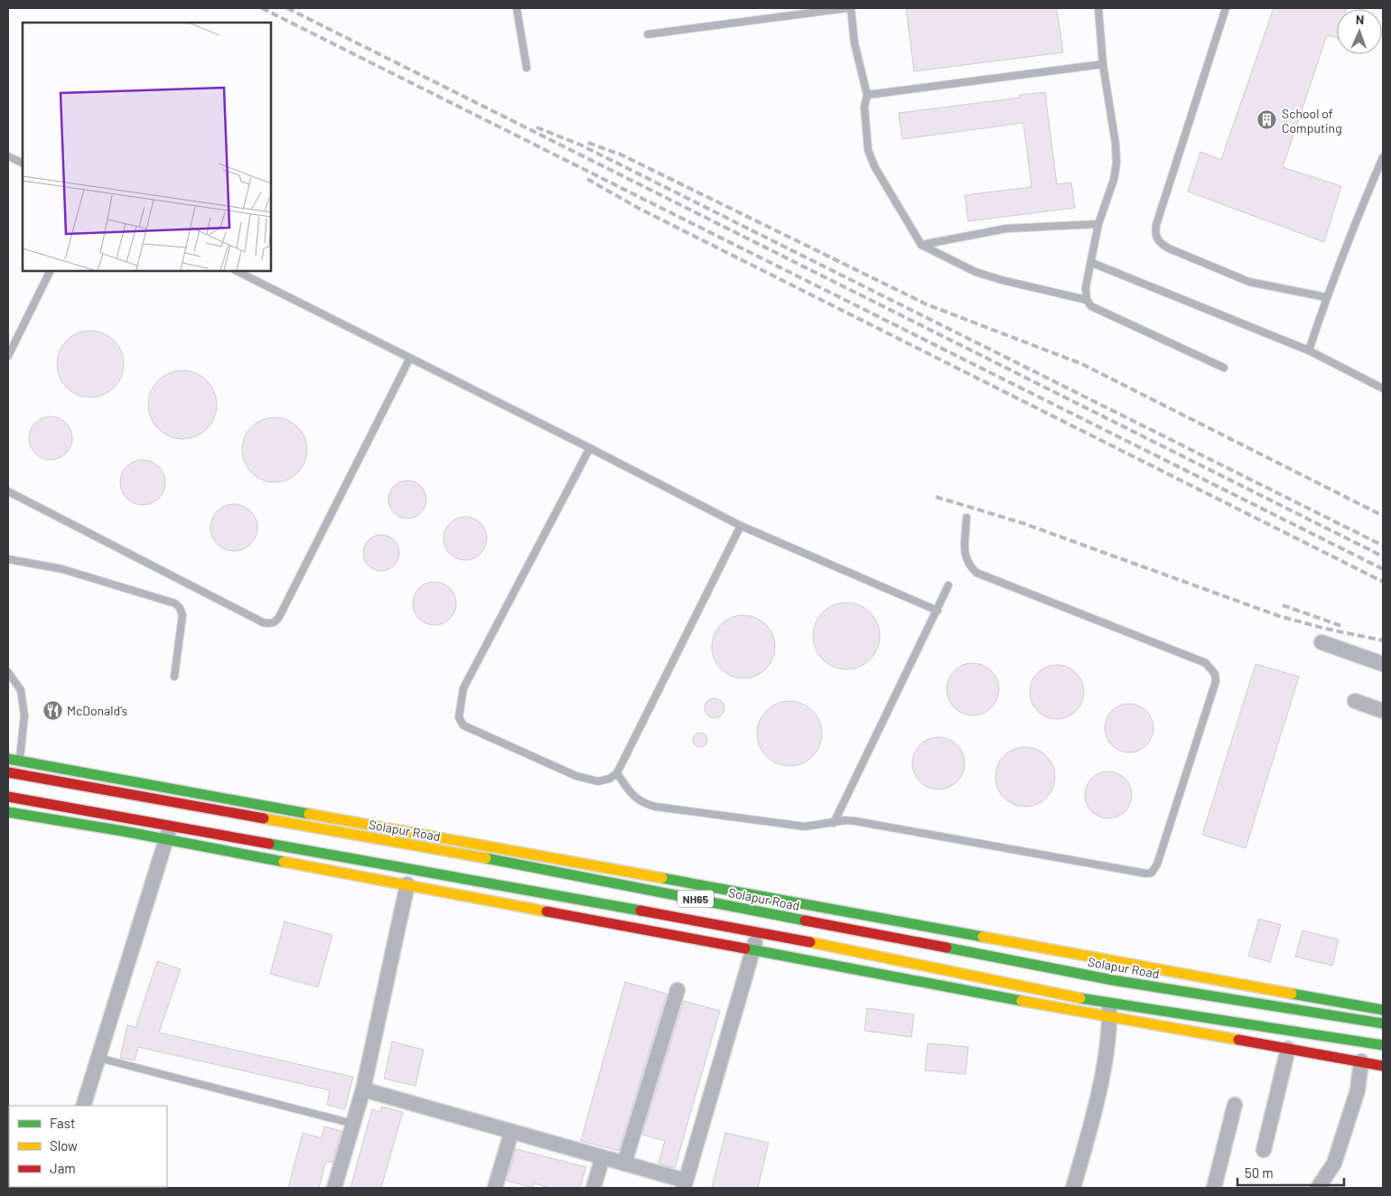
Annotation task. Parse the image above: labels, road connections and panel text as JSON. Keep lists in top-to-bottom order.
{
  "streets": {
    "main road": ["Solapur Road", "NH65"]
  },
  "places": {
    "building": ["School of Computing"],
    "restaurant": ["McDonald's"]
  },
  "legend": ["Fast", "Slow", "Jam"],
  "scale_bar": "50 m",
  "north": "top"
}
